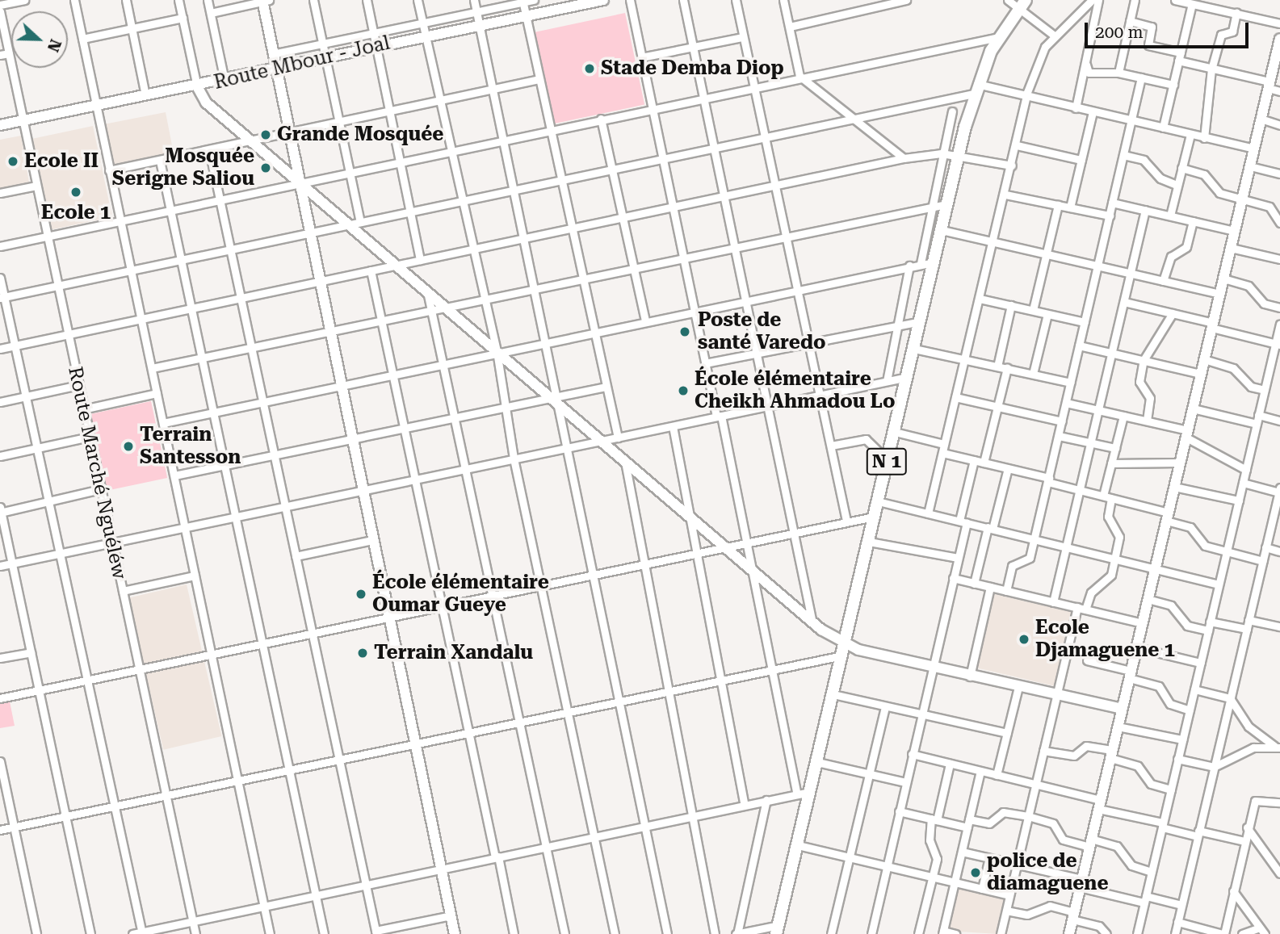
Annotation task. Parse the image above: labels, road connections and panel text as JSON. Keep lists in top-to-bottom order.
{
  "streets": {
    "highway": ["N 1"],
    "main road": ["Route Mbour - Joal"],
    "street": ["Route Marché Nguéléw"]
  },
  "crossings": [
    ["Route Mbour - Joal", "Route Marché Nguéléw"]
  ],
  "places": [
    "Stade Demba Diop",
    "Grande Mosquée",
    "Ecole II",
    "Mosquée Serigne Saliou",
    "Ecole 1",
    "Poste de santé Varedo",
    "École élémentaire Cheikh Ahmadou Lo",
    "Terrain Santesson",
    "École élémentaire Oumar Gueye",
    "Ecole Djamaguene 1",
    "Terrain Xandalu",
    "police de diamaguene"
  ],
  "scale_bar": "200 m",
  "north": "right"
}
